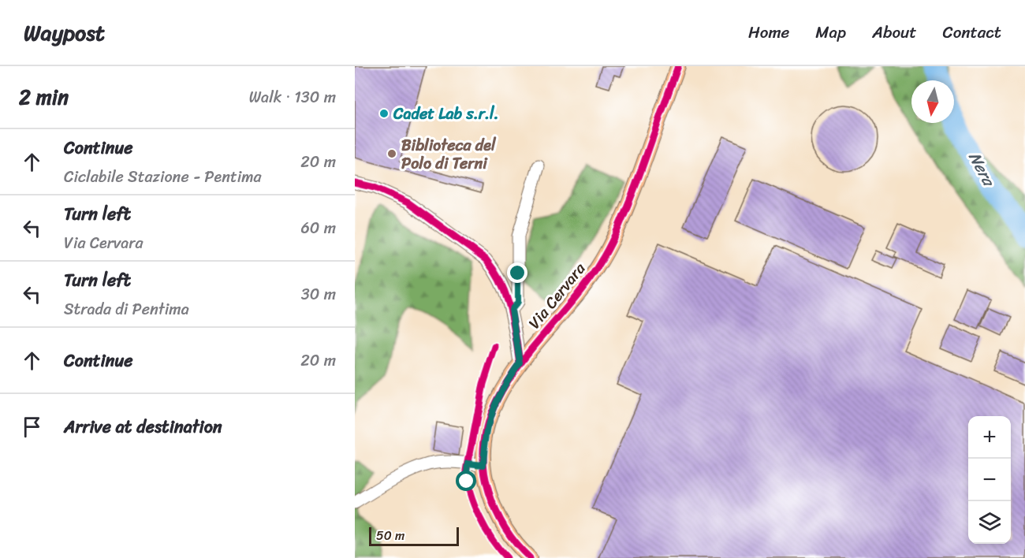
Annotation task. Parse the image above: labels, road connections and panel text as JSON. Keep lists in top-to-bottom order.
{
  "streets": {
    "main road": ["Via Cervara"]
  },
  "water": ["Nera"],
  "places": ["Cadet Lab s.r.l.", "Biblioteca del Polo di Terni"],
  "scale_bar": "50 m",
  "north": "bottom",
  "page": {
    "header": "Waypost",
    "nav": [
      "Home",
      "Map",
      "About",
      "Contact"
    ],
    "heading": ["2 min", "Walk · 130 m"],
    "list": [
      ["Continue", "Ciclabile Stazione - Pentima", "20 m"],
      ["Turn left", "Via Cervara", "60 m"],
      ["Turn left", "Strada di Pentima", "30 m"],
      ["Continue", "20 m"],
      "Arrive at destination"
    ],
    "map_buttons": ["+", "−"],
    "scale": "50 m"
  }
}
